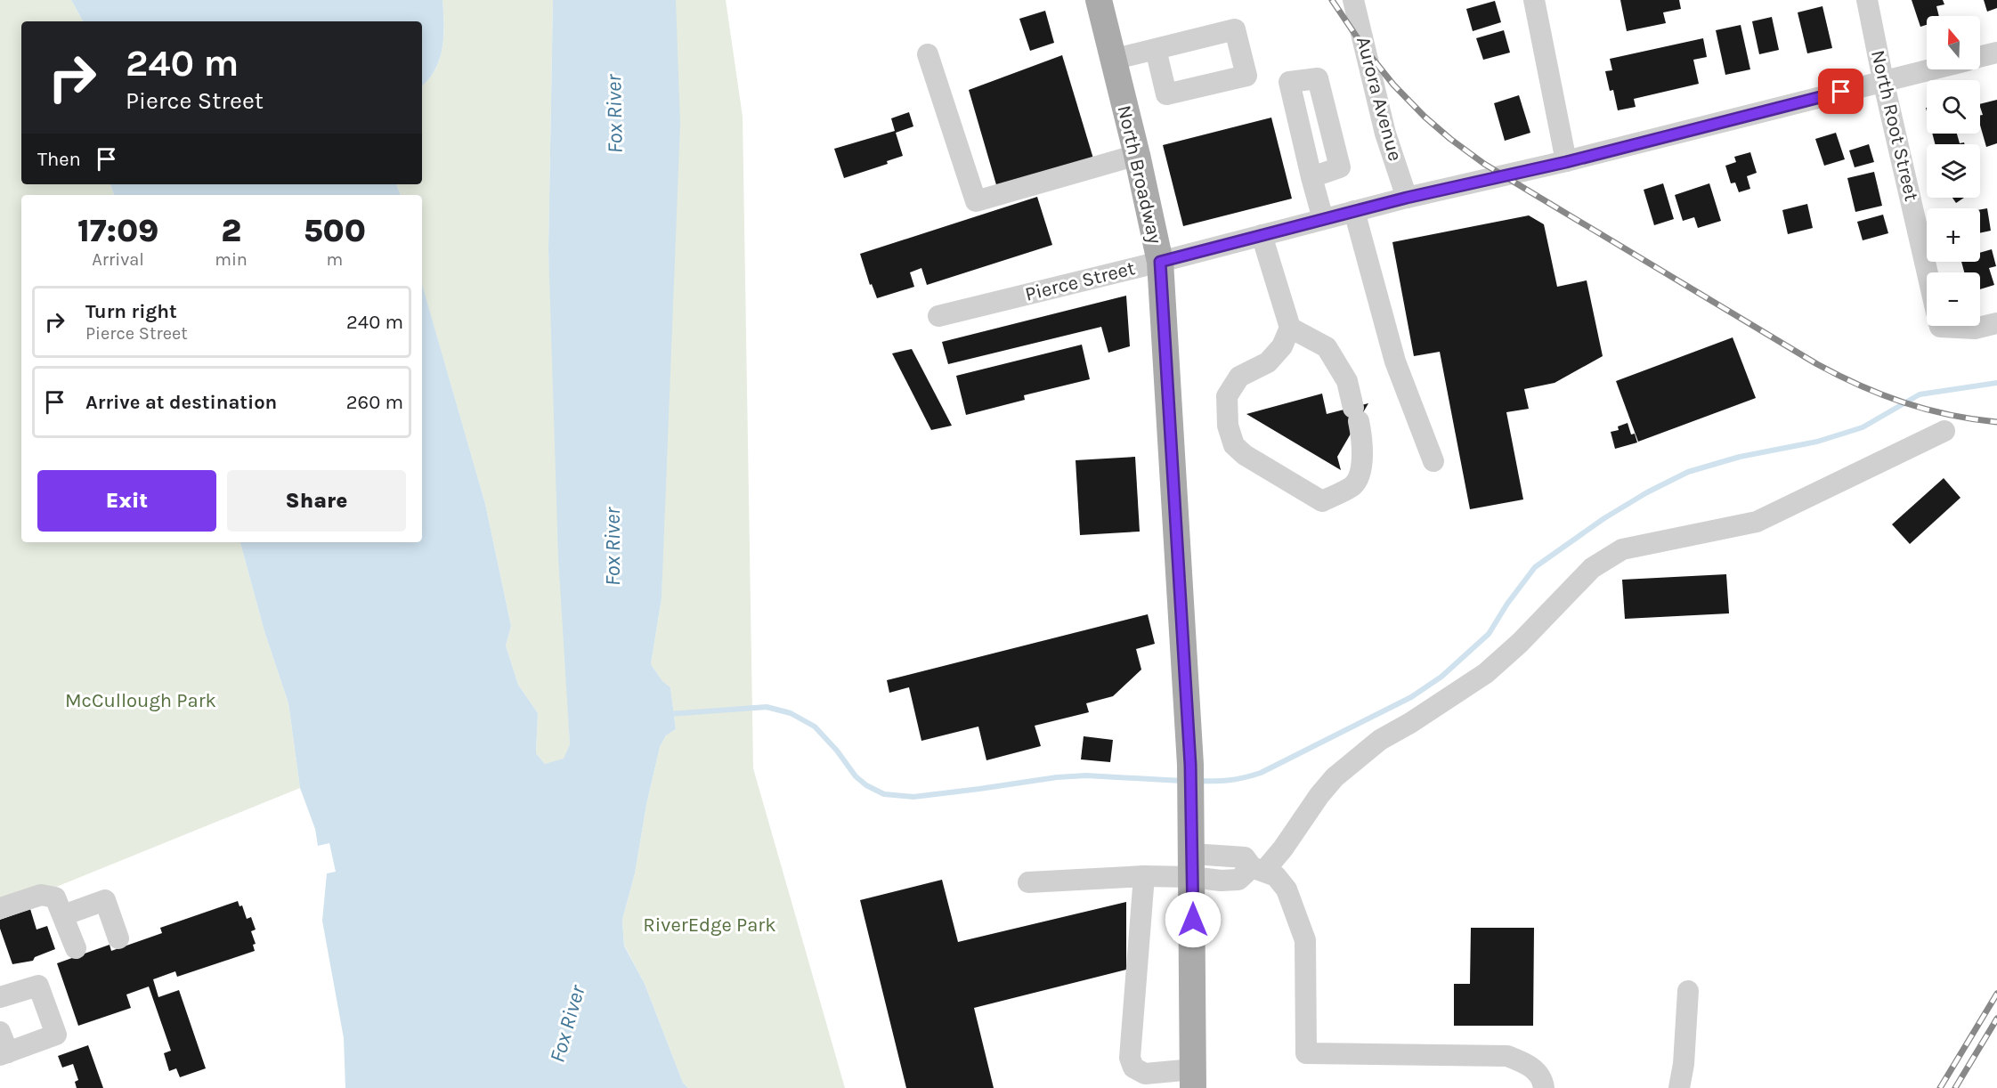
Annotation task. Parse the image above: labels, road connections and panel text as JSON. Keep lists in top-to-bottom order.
{
  "streets": {
    "main road": ["North Broadway"],
    "street": ["Aurora Avenue", "North Root Street", "Pierce Street"]
  },
  "crossings": [
    ["Aurora Avenue", "Pierce Street"],
    ["North Root Street", "Pierce Street"],
    ["North Broadway", "Pierce Street"]
  ],
  "water": ["Fox River"],
  "parks": ["McCullough Park", "RiverEdge Park"],
  "north": "top",
  "page": {
    "map_buttons": ["+", "−"],
    "turn": ["240 m", "Pierce Street"],
    "then": "Then",
    "eta": [
      "17:09",
      "Arrival",
      "2",
      "min",
      "500",
      "m"
    ],
    "list": [
      {
        "name": "Turn right",
        "note": "Pierce Street",
        "value": "240 m"
      },
      {
        "name": "Arrive at destination",
        "value": "260 m"
      }
    ],
    "buttons": ["Exit", "Share"]
  }
}
